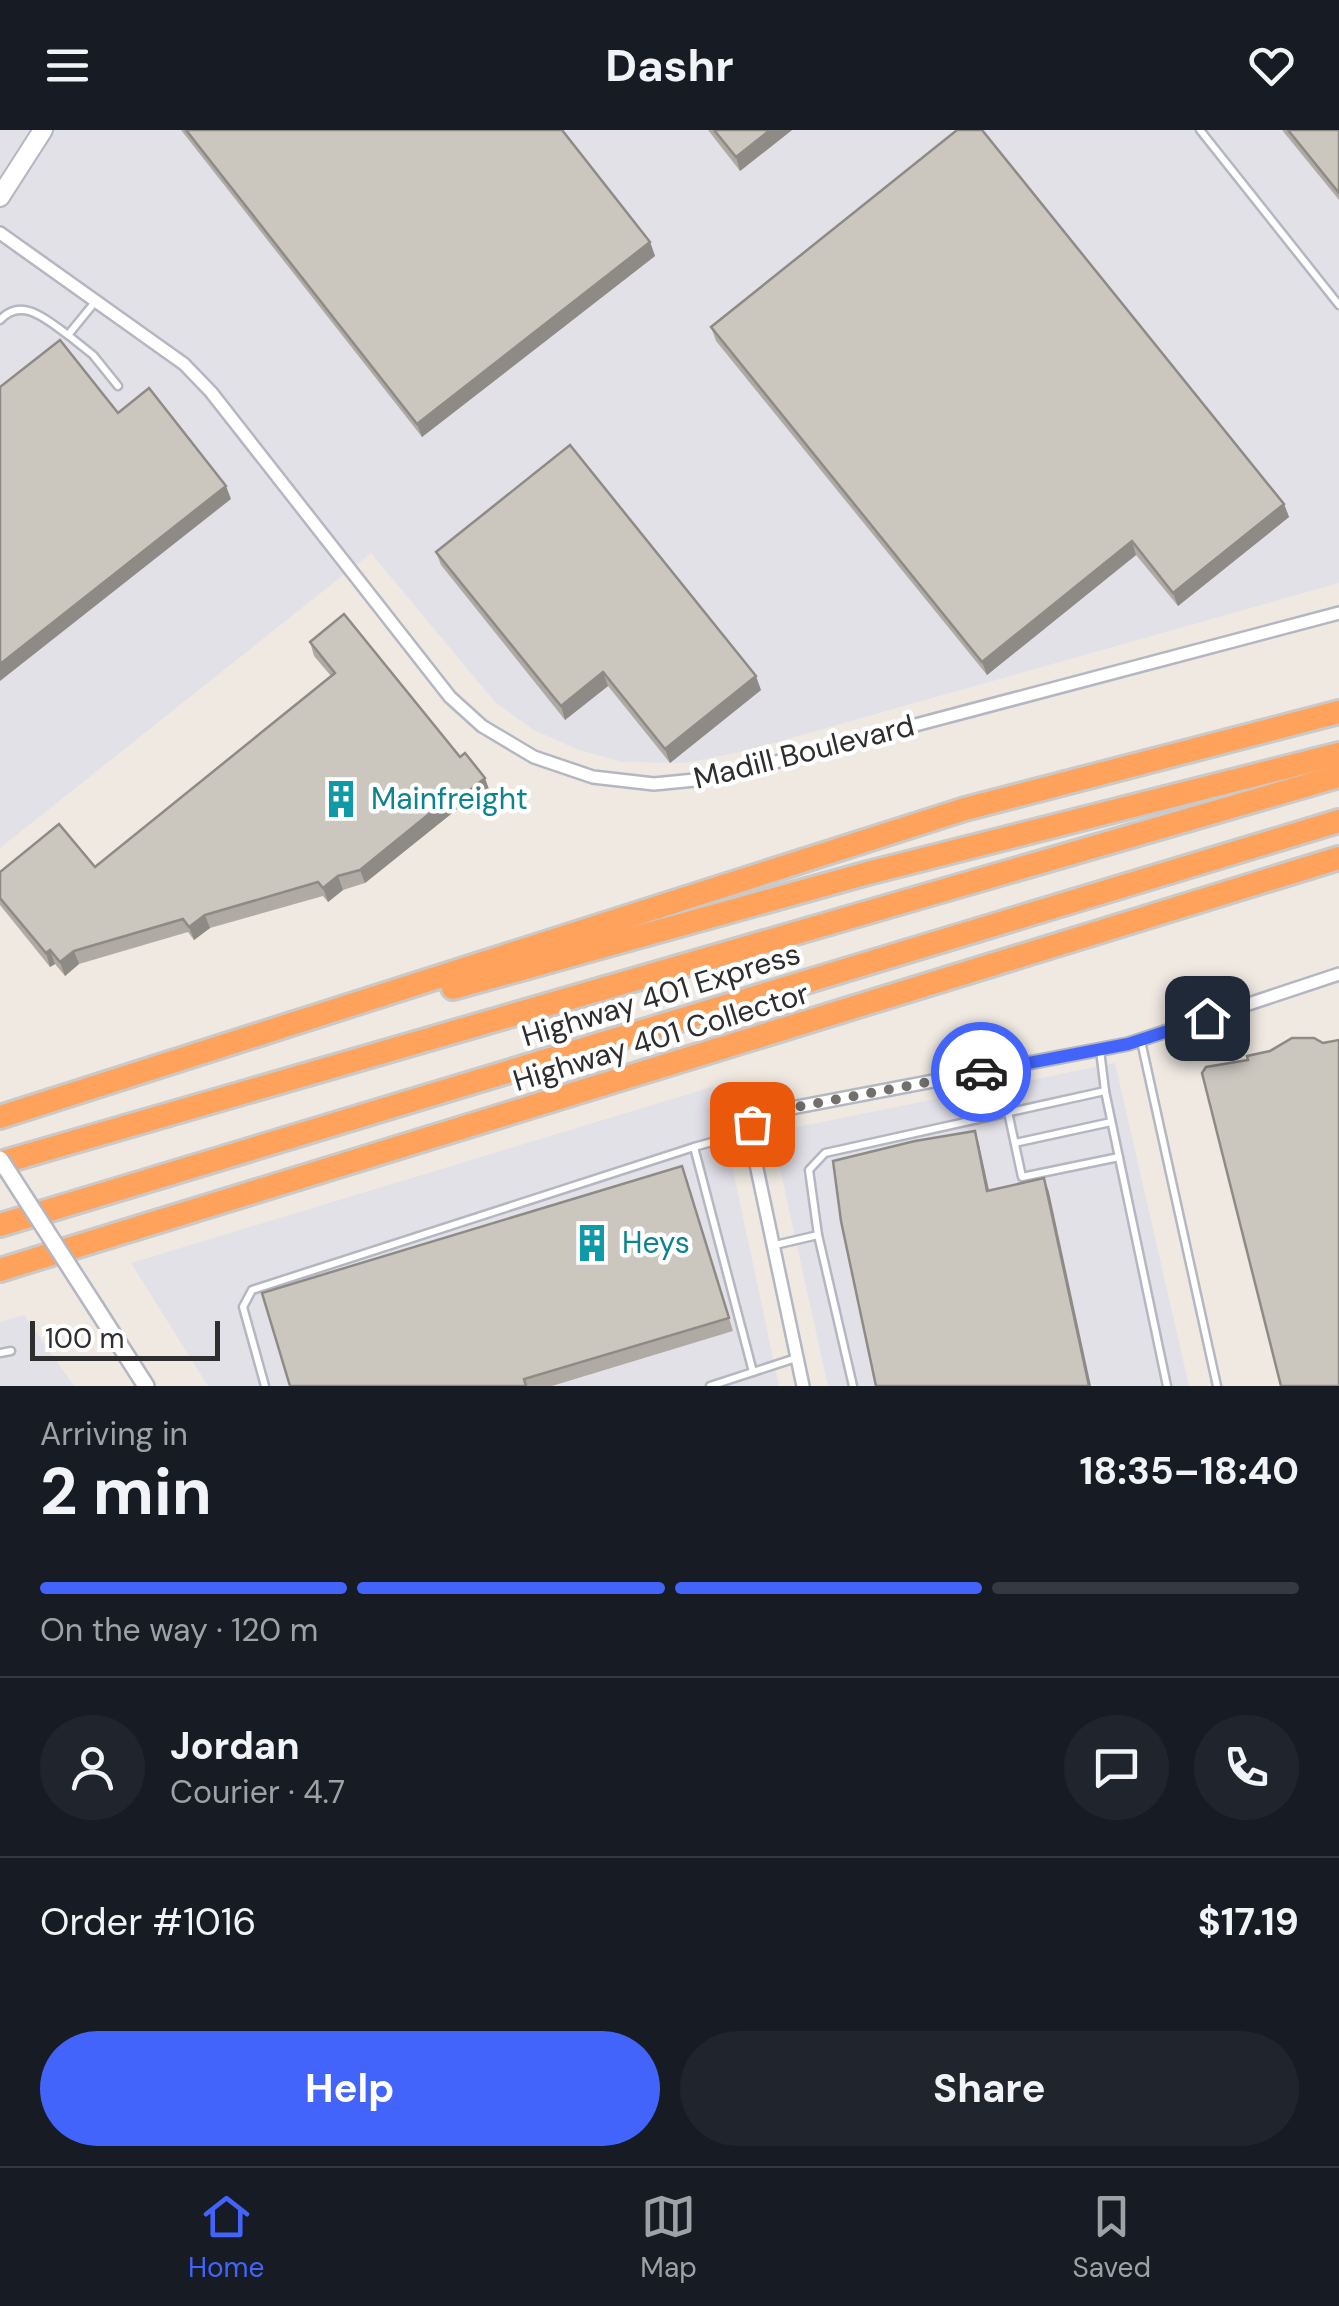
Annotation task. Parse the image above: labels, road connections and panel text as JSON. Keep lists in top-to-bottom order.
{
  "streets": {
    "highway": ["Highway 401 Express", "Highway 401 Collector"],
    "street": ["Madill Boulevard"]
  },
  "places": {
    "building": ["Mainfreight", "Heys"]
  },
  "scale_bar": "100 m",
  "page": {
    "header": "Dashr",
    "scale": "100 m",
    "heading": ["2 min", "Arriving in", "18:35–18:40"],
    "panel": [
      "Jordan",
      "Courier · 4.7",
      "Order #1016",
      "$17.19"
    ],
    "bar": "On the way · 120 m",
    "buttons": ["Help", "Share"],
    "tabs": ["Home", "Map", "Saved"]
  }
}
